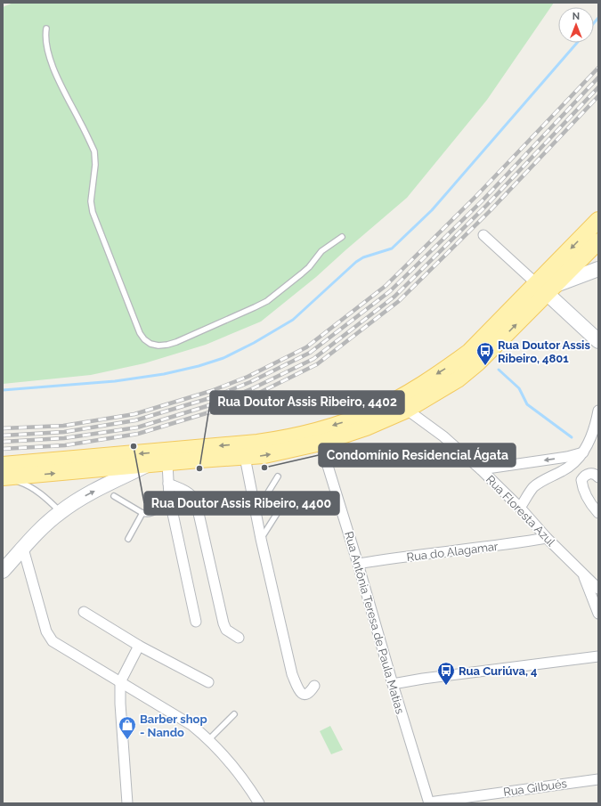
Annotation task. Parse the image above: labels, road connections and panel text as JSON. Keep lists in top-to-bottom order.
{
  "streets": {
    "street": [
      "Rua Floresta Azul",
      "Rua do Alagamar",
      "Rua Antônia Teresa de Paula Matias",
      "Rua Gilbués"
    ]
  },
  "crossings": [
    ["Rua Floresta Azul", "Rua do Alagamar"],
    ["Rua do Alagamar", "Rua Antônia Teresa de Paula Matias"],
    ["Rua Antônia Teresa de Paula Matias", "Rua Gilbués"]
  ],
  "places": {
    "bus stop": ["Rua Doutor Assis Ribeiro, 4801", "Rua Curiúva, 4"],
    "other": ["Rua Doutor Assis Ribeiro, 4400", "Condomínio Residencial Ágata", "Rua Doutor Assis Ribeiro, 4402"],
    "shop": ["Barber shop - Nando"]
  },
  "north": "top"
}
